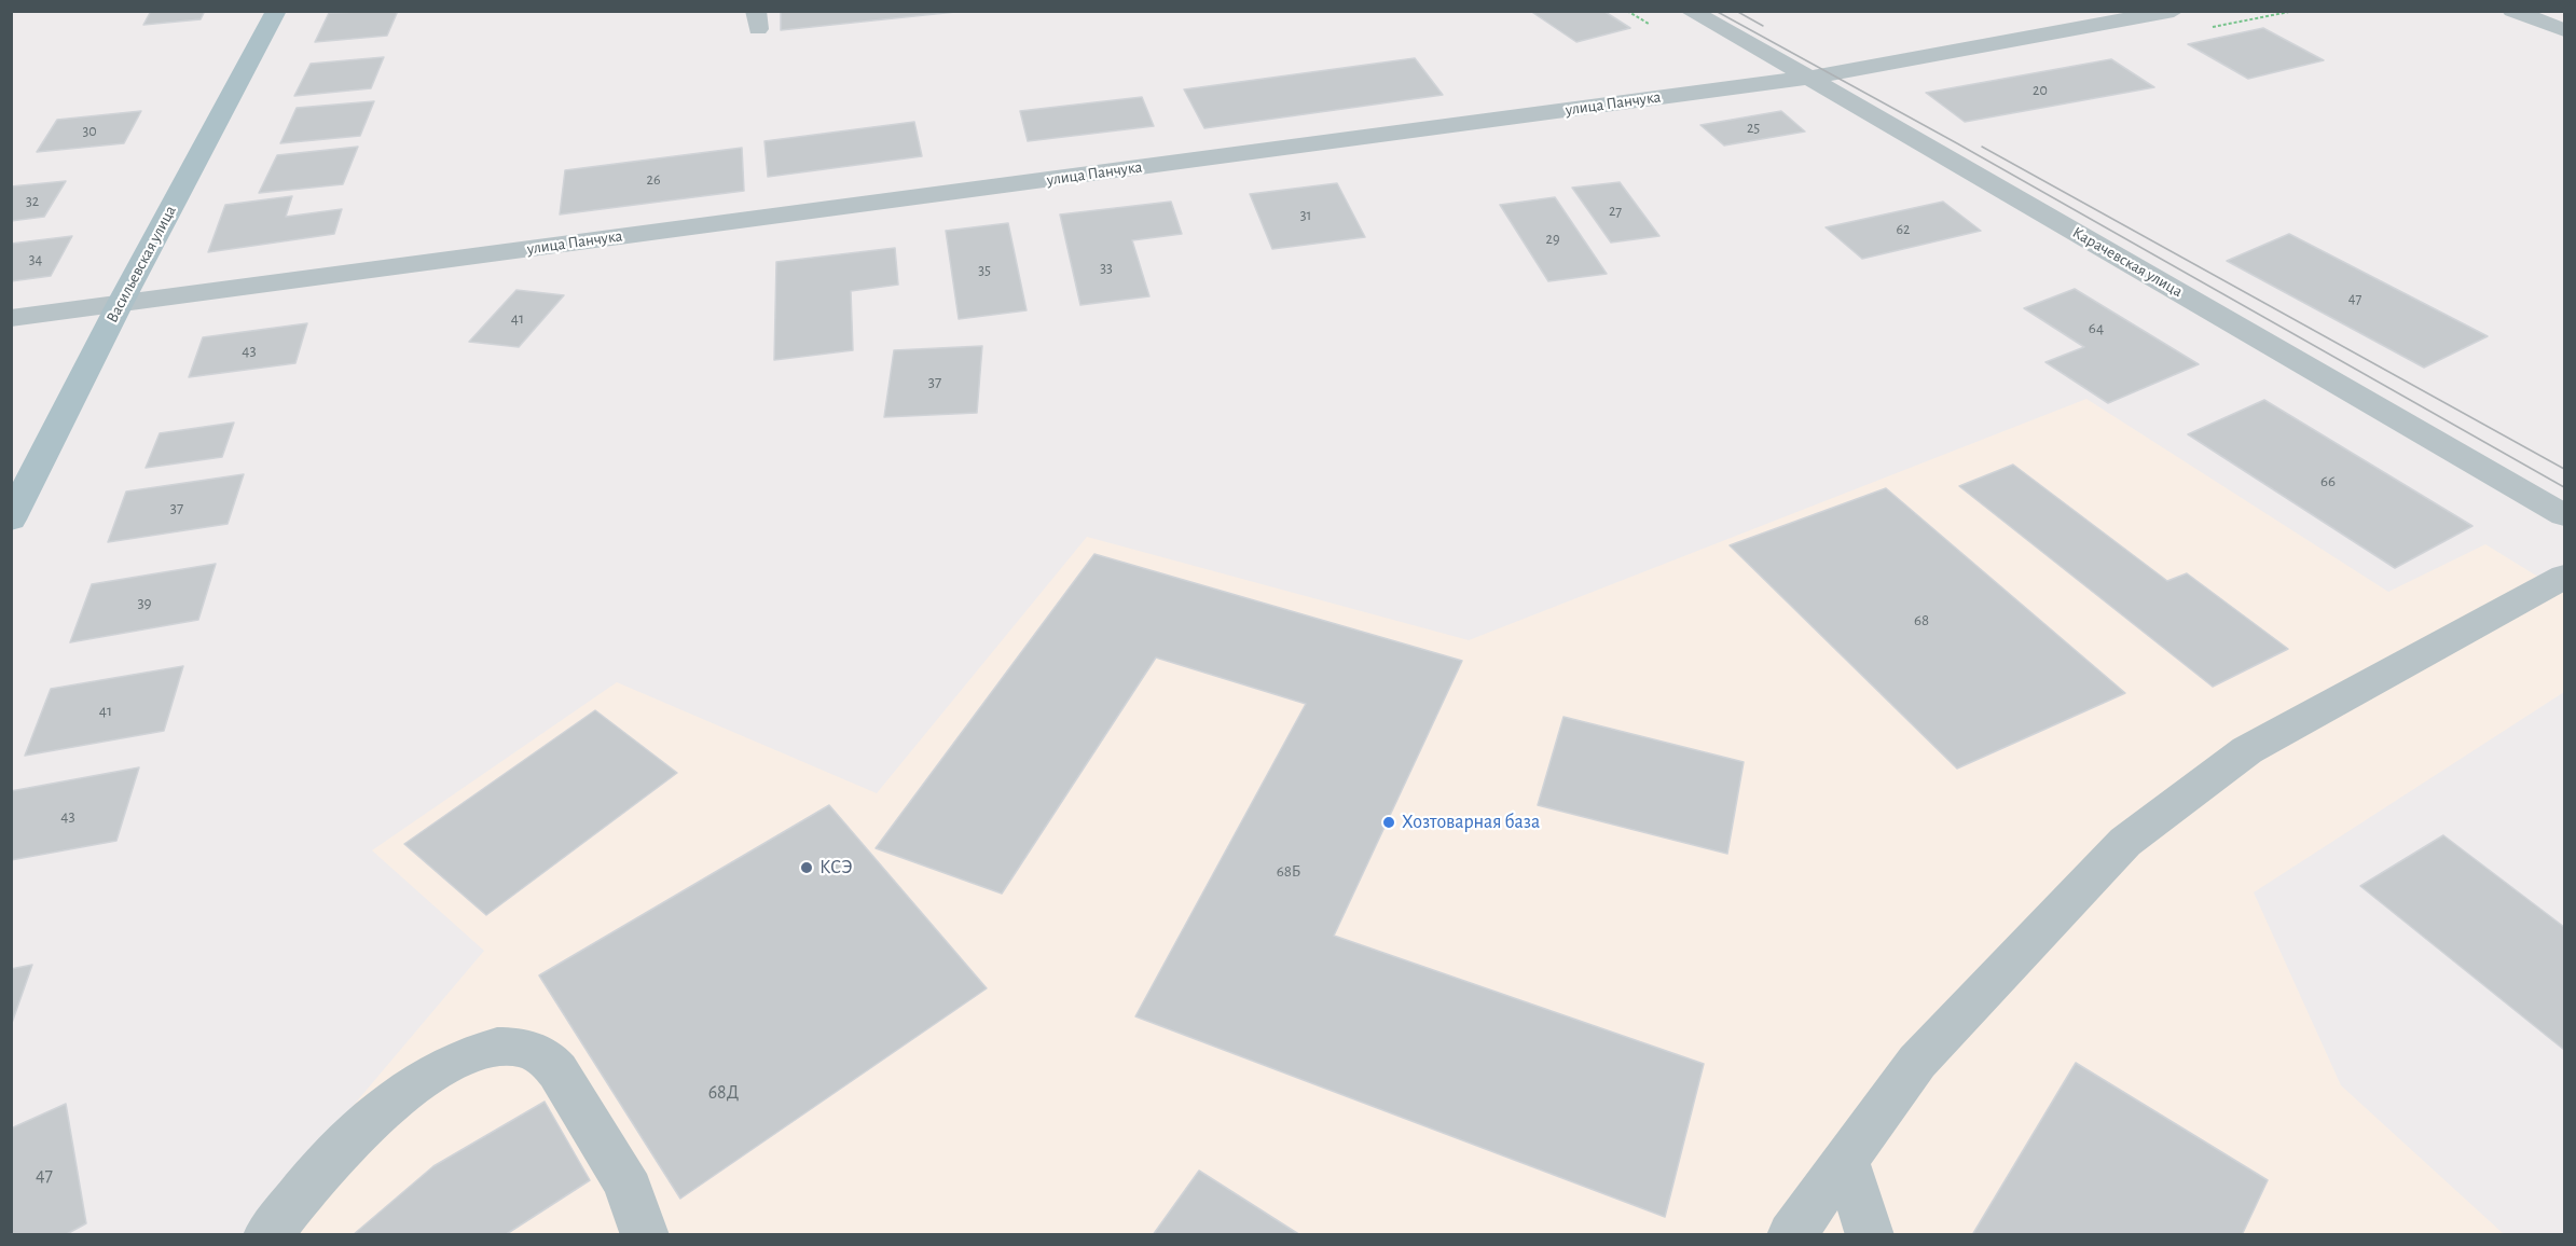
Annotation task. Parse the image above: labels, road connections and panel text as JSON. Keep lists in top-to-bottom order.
{
  "streets": {
    "main road": ["Васильевская улица"],
    "street": ["улица Панчука", "Карачевская улица"]
  },
  "crossings": [
    ["улица Панчука", "Карачевская улица"],
    ["улица Панчука", "Васильевская улица"]
  ],
  "places": ["Хозтоварная база", "КСЭ"],
  "house_numbers": [
    "20",
    "25",
    "30",
    "26",
    "32",
    "27",
    "31",
    "62",
    "29",
    "34",
    "33",
    "35",
    "47",
    "41",
    "64",
    "43",
    "37",
    "66",
    "37",
    "39",
    "68",
    "41",
    "43",
    "68Б",
    "68Д",
    "47"
  ]
}
